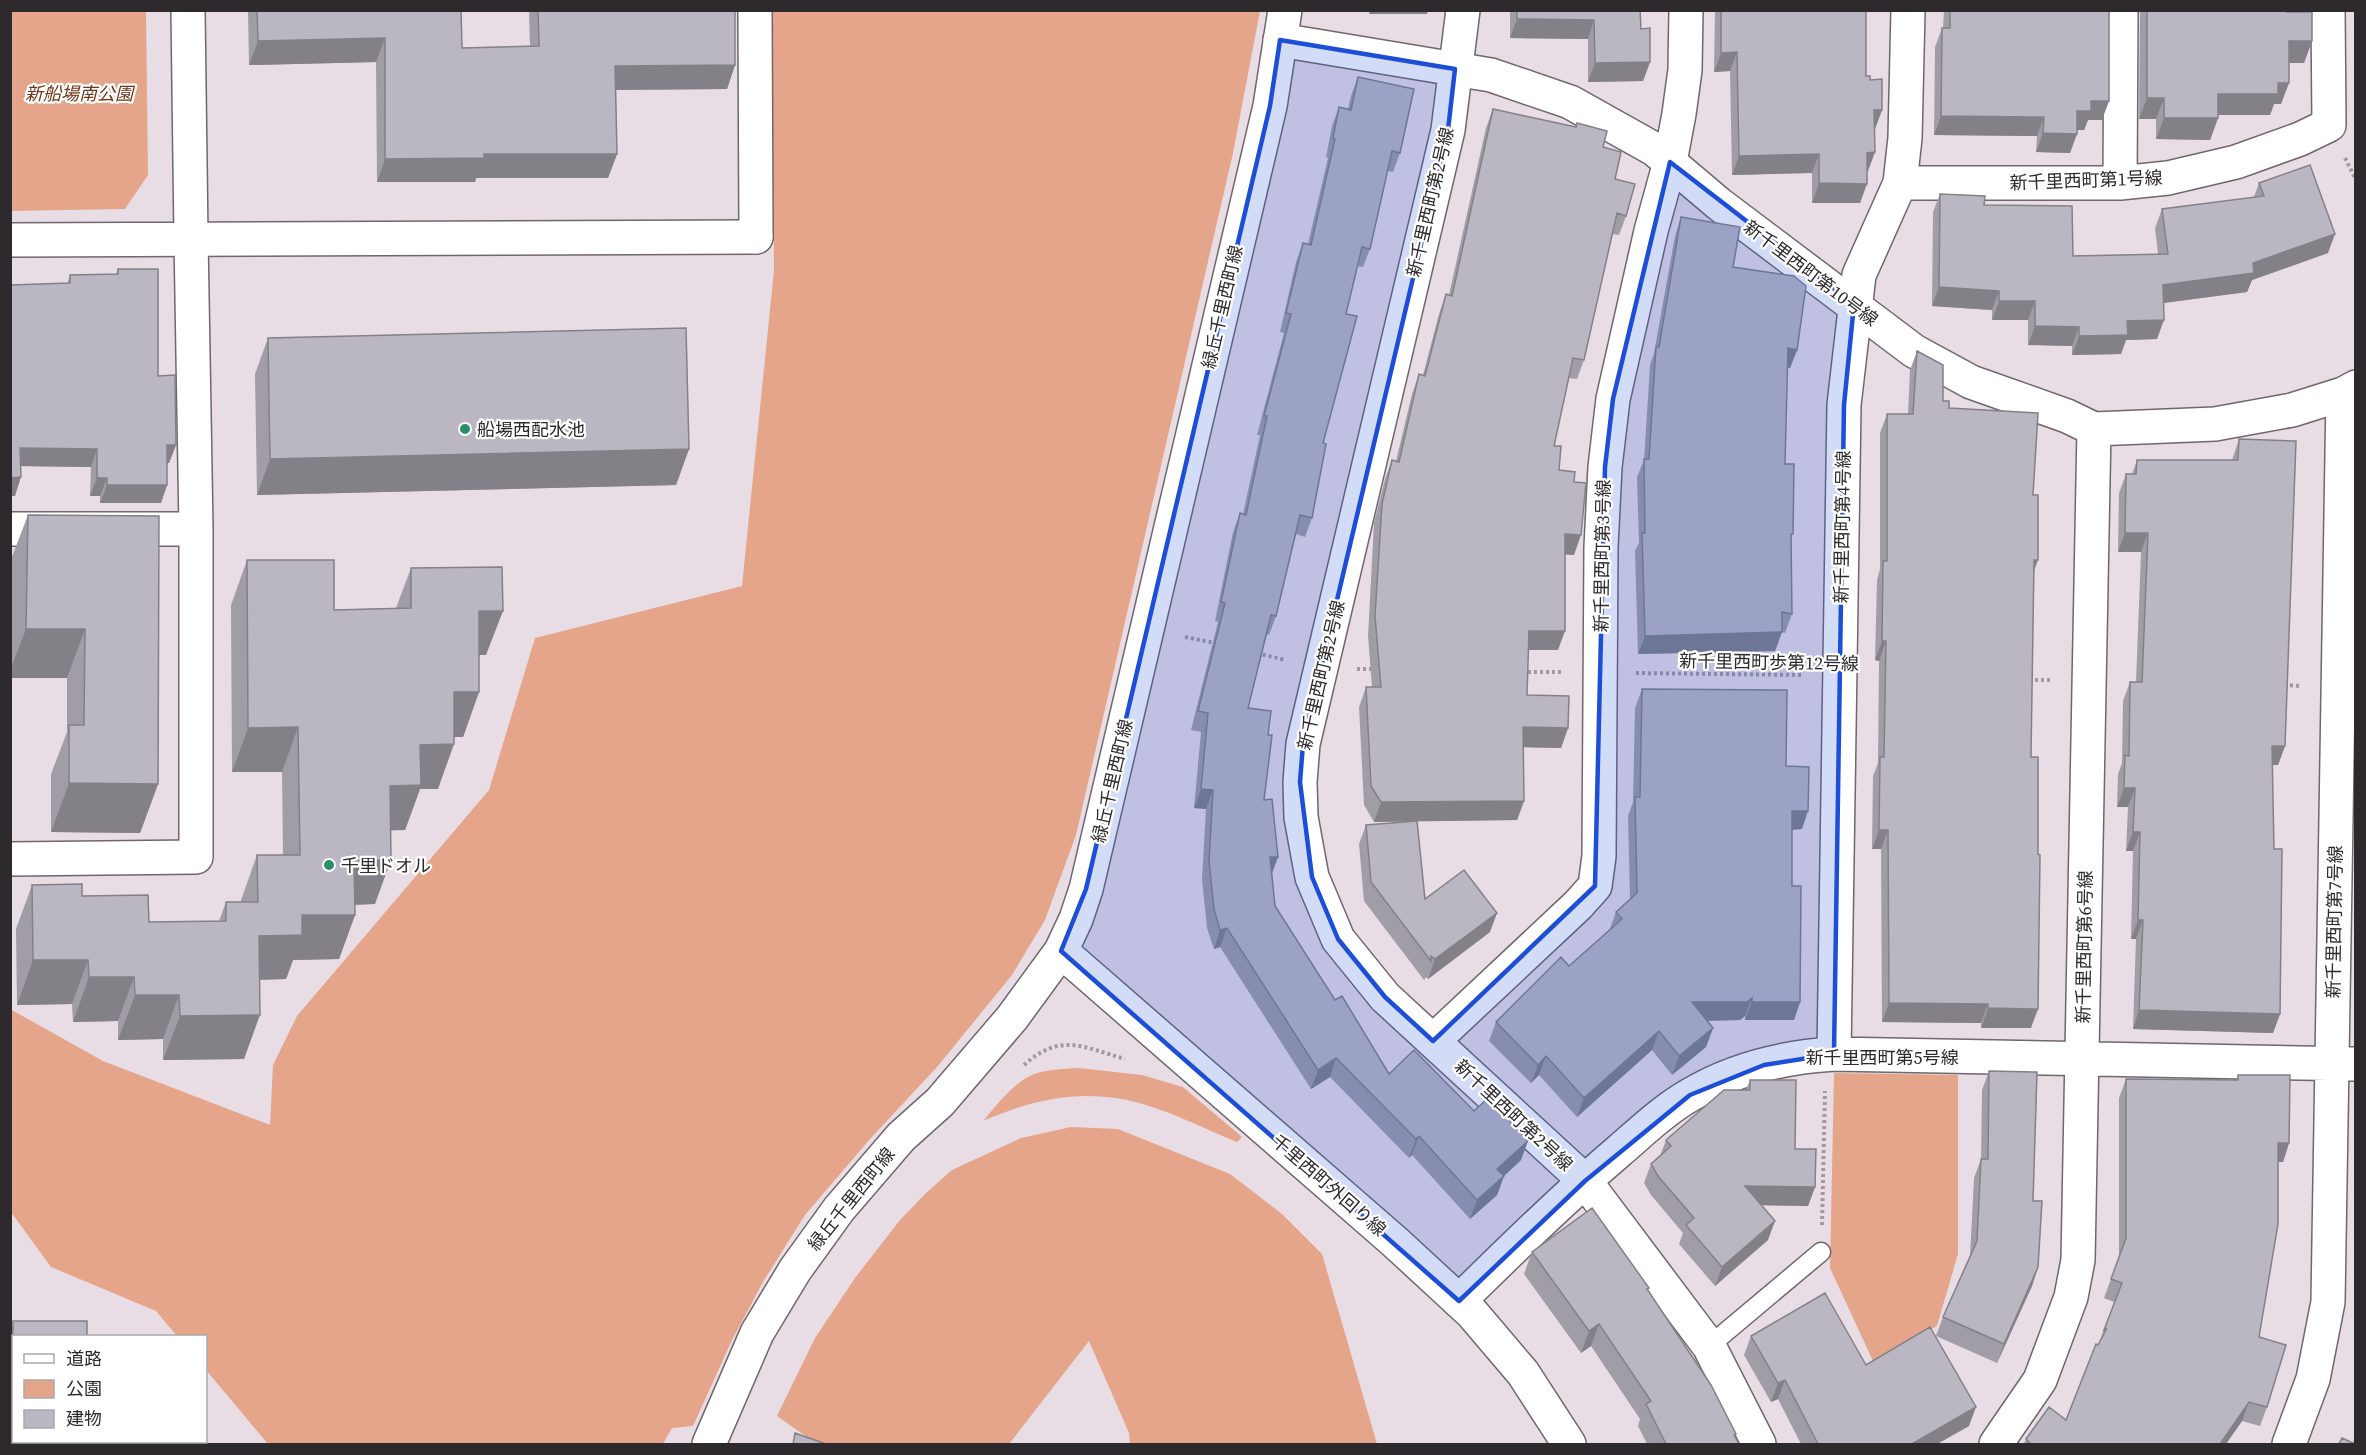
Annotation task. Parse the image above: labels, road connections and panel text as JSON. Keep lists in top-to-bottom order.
{
  "streets": {
    "street": [
      "新千里西町第1号線",
      "新千里西町第2号線",
      "新千里西町第10号線",
      "緑丘千里西町線",
      "新千里西町第4号線",
      "新千里西町第3号線",
      "新千里西町第7号線",
      "新千里西町第6号線",
      "新千里西町第5号線",
      "千里西町外回り線"
    ],
    "path": ["新千里西町歩第12号線"]
  },
  "crossings": [
    ["新千里西町第1号線", "新千里西町第4号線"],
    ["新千里西町第2号線", "新千里西町第10号線"],
    ["新千里西町第2号線", "新千里西町第3号線"],
    ["新千里西町第2号線", "新千里西町第5号線"],
    ["新千里西町第10号線", "緑丘千里西町線"],
    ["新千里西町第10号線", "新千里西町第4号線"],
    ["新千里西町第10号線", "新千里西町第3号線"],
    ["新千里西町第10号線", "新千里西町第7号線"],
    ["新千里西町第10号線", "新千里西町第6号線"],
    ["緑丘千里西町線", "千里西町外回り線"],
    ["新千里西町第4号線", "新千里西町歩第12号線"],
    ["新千里西町第4号線", "新千里西町第5号線"],
    ["新千里西町第3号線", "新千里西町歩第12号線"],
    ["新千里西町第7号線", "新千里西町第5号線"],
    ["新千里西町第6号線", "新千里西町第5号線"],
    ["新千里西町第5号線", "千里西町外回り線"]
  ],
  "parks": ["新船場南公園"],
  "places": ["船場西配水池", "千里ドオル"],
  "legend": ["道路", "公園", "建物"]
}
